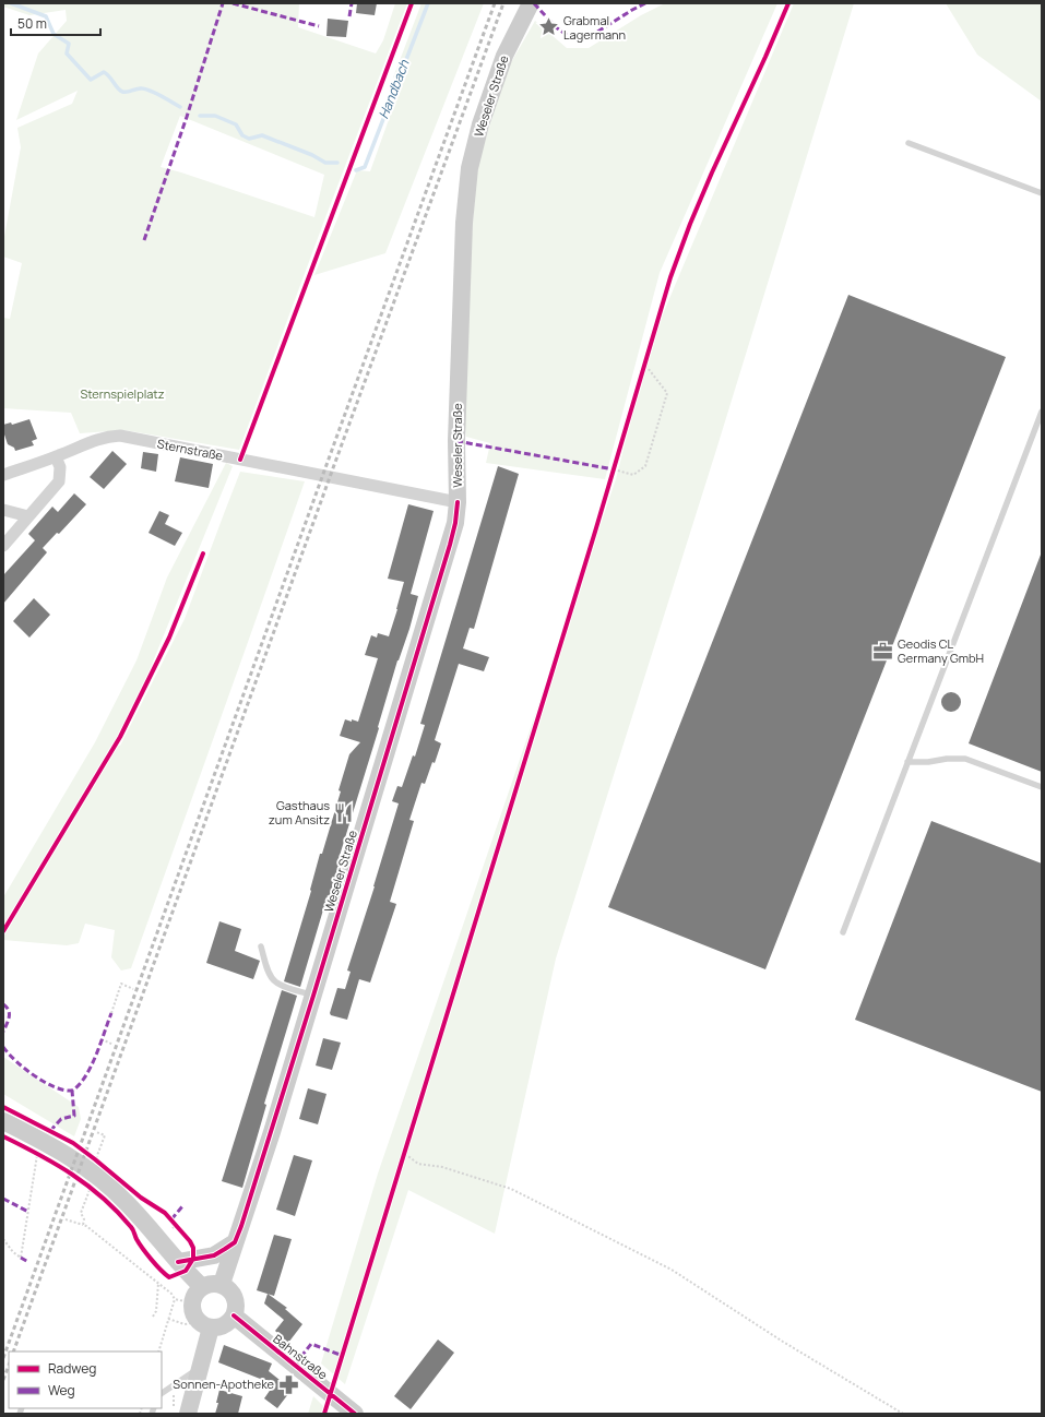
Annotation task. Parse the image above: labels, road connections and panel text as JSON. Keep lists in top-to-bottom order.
{
  "streets": {
    "main road": ["Weseler Straße", "Bahnstraße"],
    "street": ["Sternstraße"]
  },
  "crossings": [
    ["Weseler Straße", "Sternstraße"],
    ["Weseler Straße", "Bahnstraße"]
  ],
  "water": ["Handbach"],
  "parks": ["Sternspielplatz"],
  "places": {
    "place": ["Grabmal Lagermann"],
    "office": ["Geodis CL Germany GmbH"],
    "restaurant": ["Gasthaus zum Ansitz"],
    "pharmacy": ["Sonnen-Apotheke"]
  },
  "legend": ["Radweg", "Weg"],
  "scale_bar": "50 m"
}
